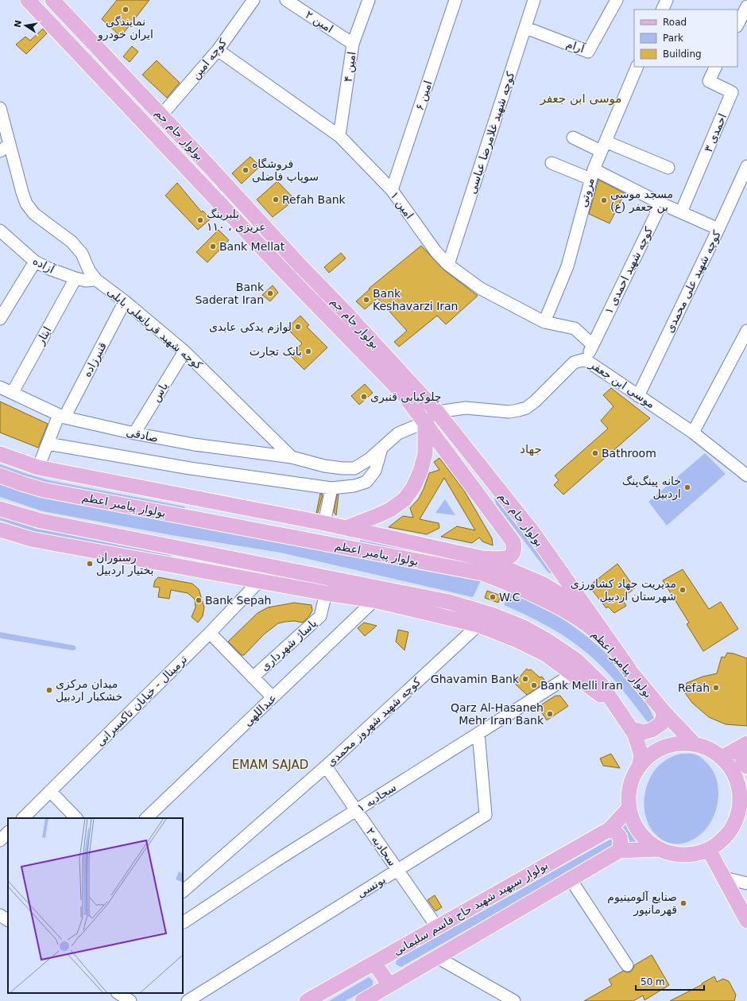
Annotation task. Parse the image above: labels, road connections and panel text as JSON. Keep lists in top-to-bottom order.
{
  "streets": {
    "main road": ["بولوار جام جم", "بولوار پیامبر اعظم", "بولوار سپهبد شهید حاج قاسم سلیمانی"],
    "street": [
      "امین ۲",
      "آرام",
      "کوچه امین",
      "امین ۴",
      "امین ۶",
      "کوچه شهید غلامرضا عباسی",
      "احمدی ۳",
      "مروتی",
      "امین ۱",
      "آزاده",
      "کوچه شهید احمدی ۱",
      "کوچه شهید علی محمدی",
      "کوچه شهید قربانعلی بابلی",
      "ایثار",
      "قنبرزاده",
      "موسی ابن جعفر",
      "یاس",
      "صادقی",
      "پاساژ شهرداری",
      "ترمینال - خیابان تاکسیرانی",
      "عبداللهی",
      "کوچه شهید شهروز محمدی",
      "سجادیه ۱",
      "سجادیه ۲",
      "یونسی"
    ]
  },
  "crossings": [
    ["امین ۲", "امین ۴"],
    ["آرام", "کوچه شهید غلامرضا عباسی"],
    ["کوچه امین", "بولوار جام جم"],
    ["کوچه امین", "امین ۱"],
    ["امین ۴", "امین ۱"],
    ["امین ۶", "امین ۱"],
    ["کوچه شهید غلامرضا عباسی", "امین ۱"],
    ["بولوار جام جم", "کوچه شهید قربانعلی بابلی"],
    ["بولوار جام جم", "موسی ابن جعفر"],
    ["بولوار جام جم", "بولوار پیامبر اعظم"],
    ["مروتی", "امین ۱"],
    ["امین ۱", "کوچه شهید احمدی ۱"],
    ["آزاده", "کوچه شهید قربانعلی بابلی"],
    ["آزاده", "ایثار"],
    ["کوچه شهید احمدی ۱", "موسی ابن جعفر"],
    ["کوچه شهید علی محمدی", "موسی ابن جعفر"],
    ["کوچه شهید قربانعلی بابلی", "قنبرزاده"],
    ["کوچه شهید قربانعلی بابلی", "یاس"],
    ["کوچه شهید قربانعلی بابلی", "صادقی"],
    ["ایثار", "صادقی"],
    ["قنبرزاده", "صادقی"],
    ["قنبرزاده", "بولوار پیامبر اعظم"],
    ["یاس", "صادقی"],
    ["بولوار پیامبر اعظم", "بولوار سپهبد شهید حاج قاسم سلیمانی"],
    ["کوچه شهید شهروز محمدی", "سجادیه ۲"],
    ["سجادیه ۱", "سجادیه ۲"],
    ["سجادیه ۱", "یونسی"],
    ["سجادیه ۲", "یونسی"],
    ["سجادیه ۲", "بولوار سپهبد شهید حاج قاسم سلیمانی"]
  ],
  "districts": ["موسی ابن جعفر", "جهاد", "EMAM SAJAD"],
  "places": [
    "نمایندگی ایران خودرو",
    "فروشگاه سوپاپ فاضلی",
    "Refah Bank",
    "مسجد موسی بن جعفر (ع)",
    "بلبرینگ ۱۱۰ ، عزیزی",
    "Bank Mellat",
    "Bank Saderat Iran",
    "Bank Keshavarzi Iran",
    "لوازم یدکی عابدی",
    "بانک تجارت",
    "چلوکبابی قنبری",
    "Bathroom",
    "خانه پینگ‌پنگ اردبیل",
    "رستوران بختیار اردبیل",
    "مدیریت جهاد کشاورزی شهرستان اردبیل",
    "W.C",
    "Bank Sepah",
    "Ghavamin Bank",
    "Bank Melli Iran",
    "Refah",
    "میدان مرکزی خشکبار اردبیل",
    "Qarz Al-Hasaneh Mehr Iran Bank",
    "صنایع آلومینیوم قهرمانپور"
  ],
  "legend": ["Road", "Park", "Building"],
  "scale_bar": "50 m",
  "north": "left"
}
